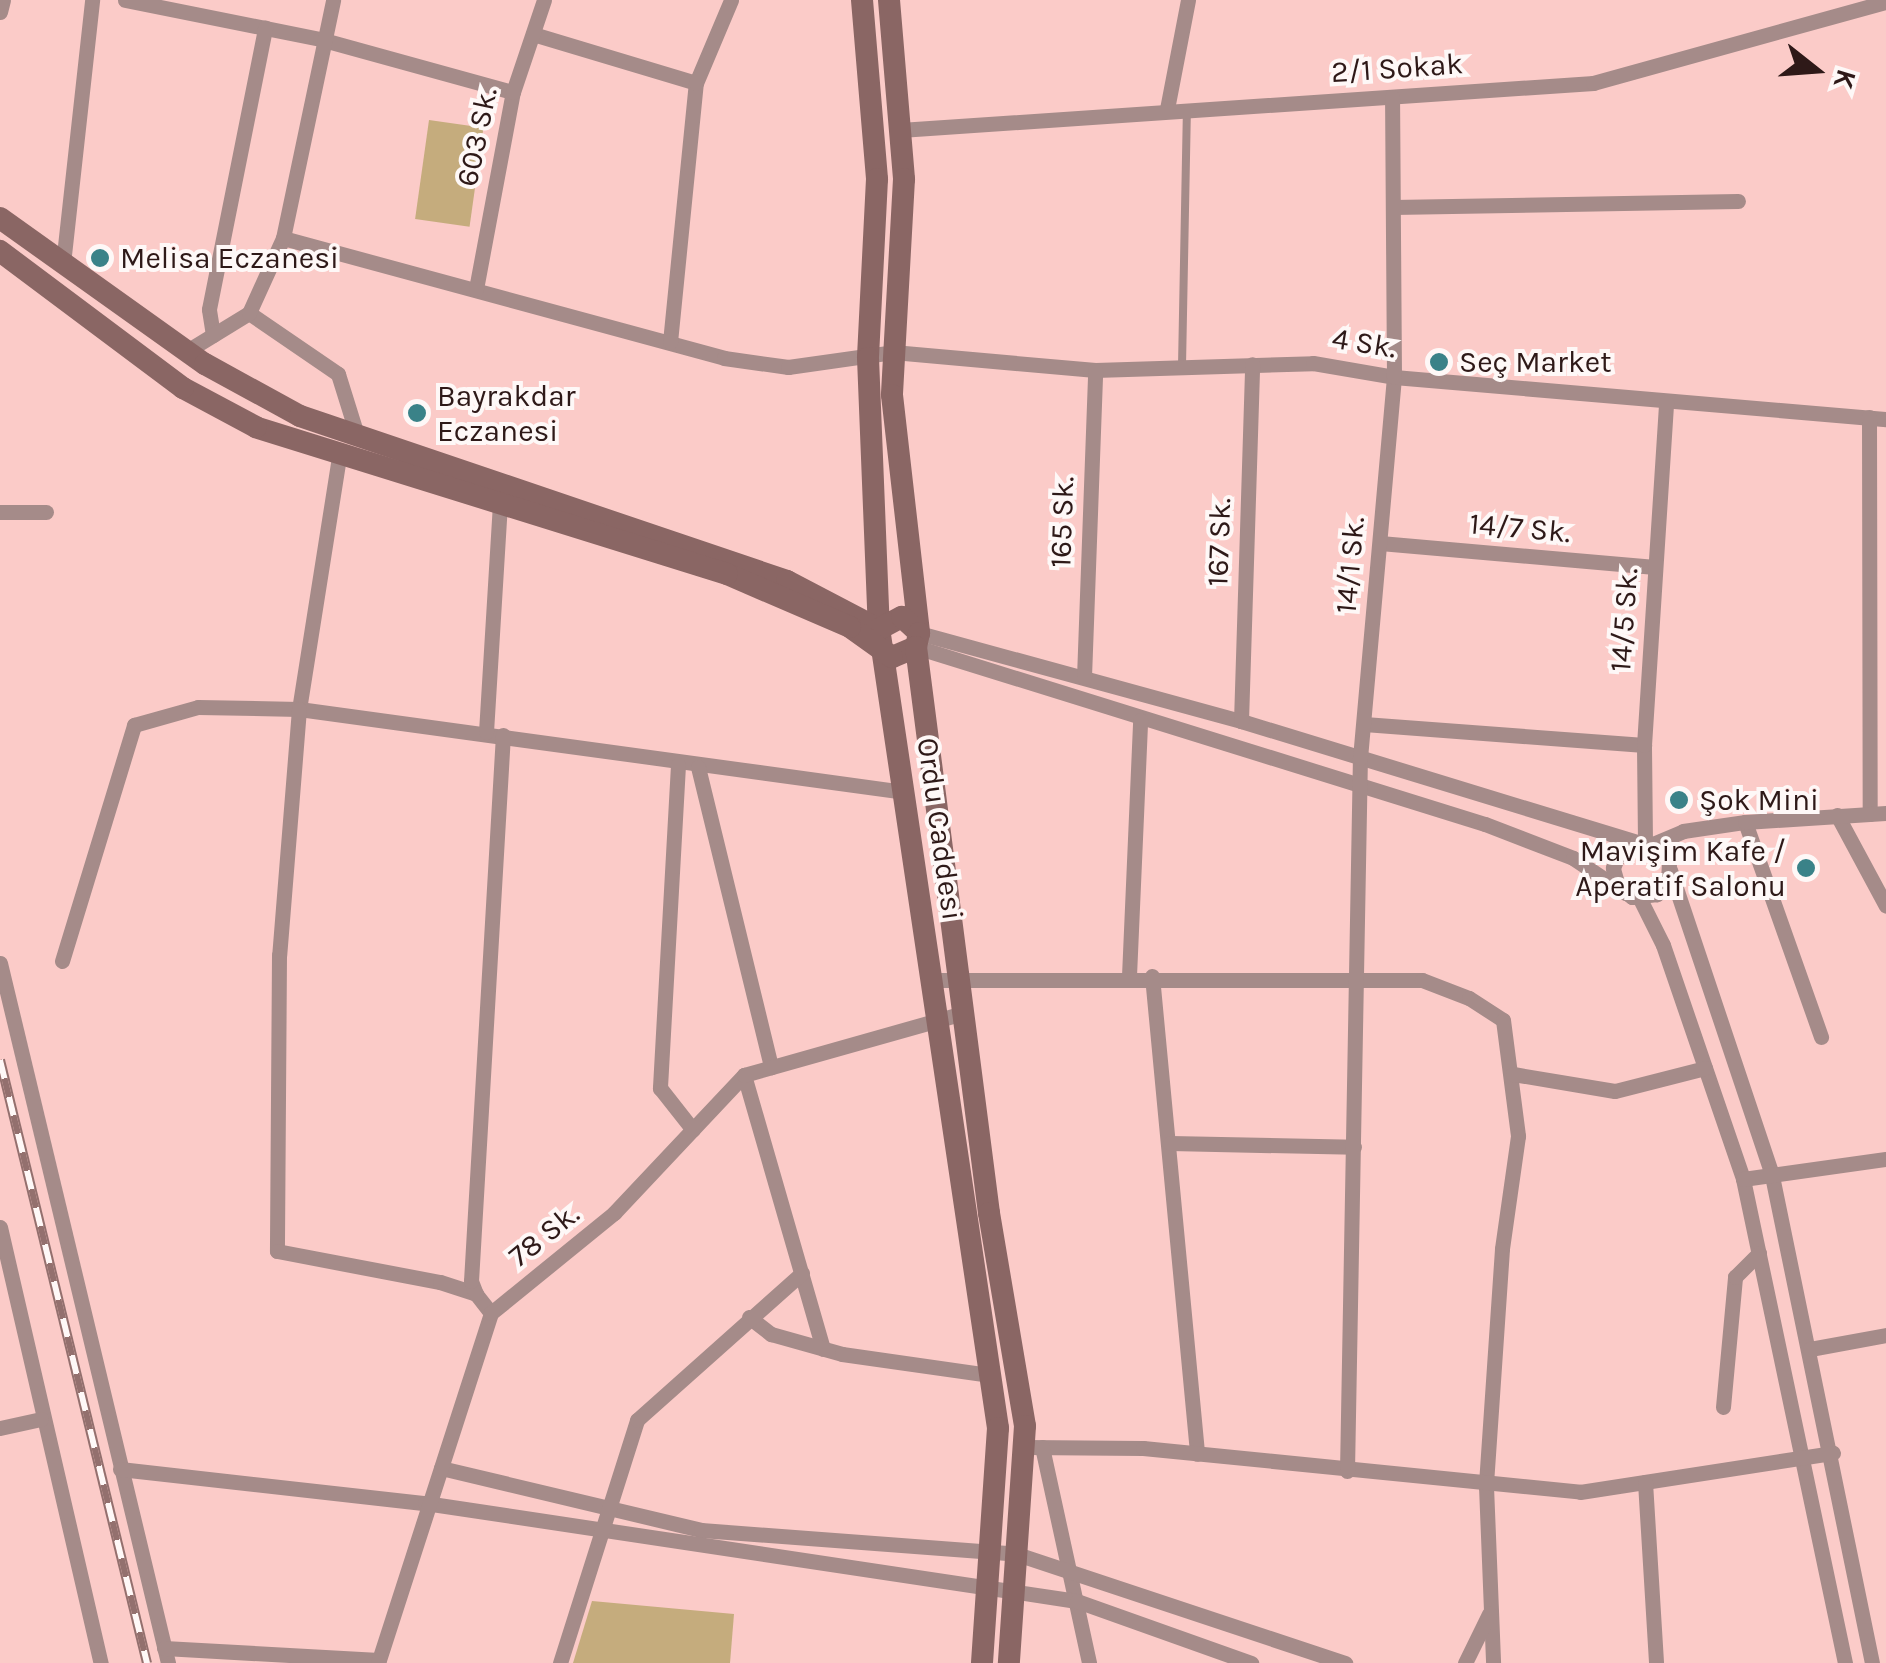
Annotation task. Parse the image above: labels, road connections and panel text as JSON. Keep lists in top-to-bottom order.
{
  "streets": {
    "main road": ["Ordu Caddesi"],
    "street": [
      "2/1 Sokak",
      "603 Sk.",
      "4 Sk.",
      "165 Sk.",
      "14/7 Sk.",
      "167 Sk.",
      "14/1 Sk.",
      "14/5 Sk.",
      "78 Sk."
    ]
  },
  "crossings": [
    ["2/1 Sokak", "14/1 Sk."],
    ["2/1 Sokak", "Ordu Caddesi"],
    ["603 Sk.", "4 Sk."],
    ["4 Sk.", "165 Sk."],
    ["4 Sk.", "167 Sk."],
    ["4 Sk.", "14/1 Sk."],
    ["4 Sk.", "14/5 Sk."],
    ["4 Sk.", "Ordu Caddesi"],
    ["14/7 Sk.", "14/1 Sk."],
    ["14/7 Sk.", "14/5 Sk."]
  ],
  "places": [
    "Melisa Eczanesi",
    "Seç Market",
    "Bayrakdar Eczanesi",
    "Şok Mini",
    "Mavişim Kafe / Aperatif Salonu"
  ],
  "north": "right"
}
